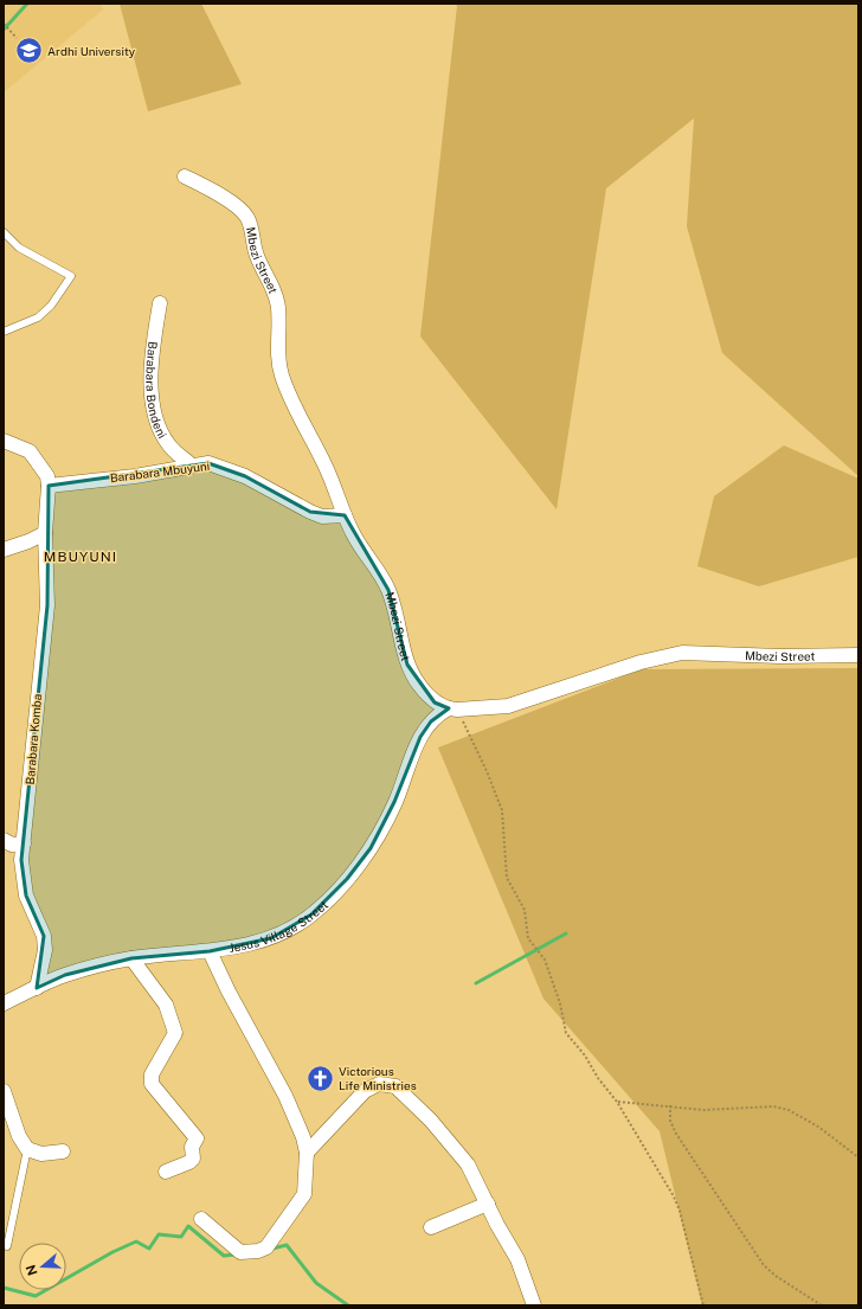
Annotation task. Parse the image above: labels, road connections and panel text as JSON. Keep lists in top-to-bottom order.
{
  "streets": {
    "street": [
      "Mbezi Street",
      "Barabara Bondeni",
      "Barabara Mbuyuni",
      "Barabara Komba",
      "Jesus Village Street"
    ]
  },
  "crossings": [
    ["Mbezi Street", "Barabara Mbuyuni"],
    ["Mbezi Street", "Jesus Village Street"],
    ["Barabara Bondeni", "Barabara Mbuyuni"],
    ["Barabara Mbuyuni", "Barabara Komba"],
    ["Barabara Komba", "Jesus Village Street"]
  ],
  "districts": ["MBUYUNI"],
  "places": {
    "school or university": ["Ardhi University"],
    "church": ["Victorious Life Ministries"]
  },
  "north": "left"
}
